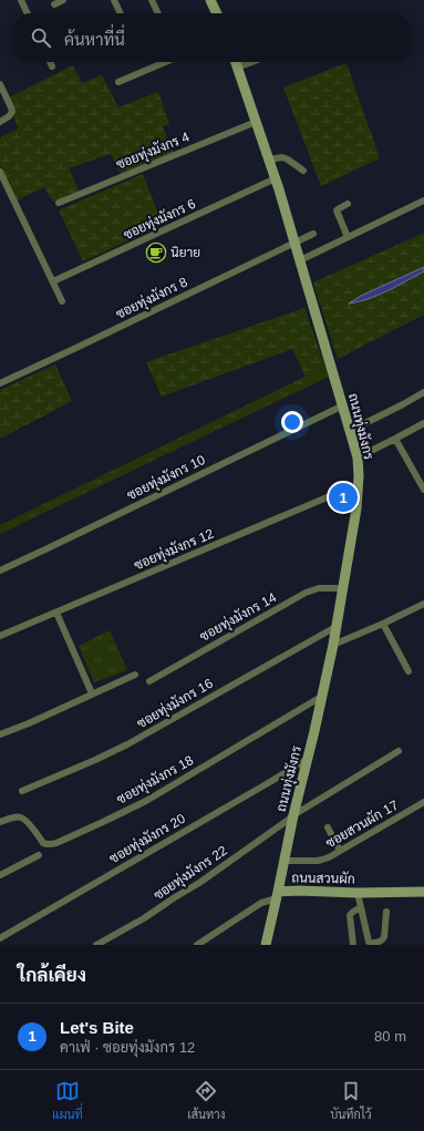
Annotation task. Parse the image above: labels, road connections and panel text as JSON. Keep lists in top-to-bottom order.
{
  "streets": {
    "street": [
      "ซอยทุ่งมังกร 4",
      "ซอยทุ่งมังกร 6",
      "ซอยทุ่งมังกร 8",
      "ถนนทุ่งมังกร",
      "ซอยทุ่งมังกร 10",
      "ซอยทุ่งมังกร 12",
      "ซอยทุ่งมังกร 14",
      "ซอยทุ่งมังกร 16",
      "ซอยทุ่งมังกร 18",
      "ซอยสวนผัก 17",
      "ซอยทุ่งมังกร 20",
      "ซอยทุ่งมังกร 22",
      "ถนนสวนผัก"
    ]
  },
  "crossings": [
    ["ซอยทุ่งมังกร 4", "ถนนทุ่งมังกร"],
    ["ซอยทุ่งมังกร 6", "ถนนทุ่งมังกร"],
    ["ซอยทุ่งมังกร 8", "ถนนทุ่งมังกร"],
    ["ถนนทุ่งมังกร", "ซอยทุ่งมังกร 10"],
    ["ถนนทุ่งมังกร", "ซอยทุ่งมังกร 12"],
    ["ถนนทุ่งมังกร", "ซอยทุ่งมังกร 14"],
    ["ถนนทุ่งมังกร", "ซอยทุ่งมังกร 16"],
    ["ถนนทุ่งมังกร", "ซอยทุ่งมังกร 18"],
    ["ถนนทุ่งมังกร", "ซอยสวนผัก 17"],
    ["ถนนทุ่งมังกร", "ซอยทุ่งมังกร 20"],
    ["ถนนทุ่งมังกร", "ซอยทุ่งมังกร 22"],
    ["ถนนทุ่งมังกร", "ถนนสวนผัก"]
  ],
  "places": {
    "cafe": ["นิยาย"]
  },
  "page": {
    "search": "ค้นหาที่นี่",
    "pins": "1",
    "heading": "ใกล้เคียง",
    "list": [
      {
        "mark": "1",
        "name": "Let's Bite",
        "note": "คาเฟ่ · ซอยทุ่งมังกร 12",
        "value": "80 m"
      }
    ],
    "nav": ["แผนที่", "เส้นทาง", "บันทึกไว้"]
  }
}
